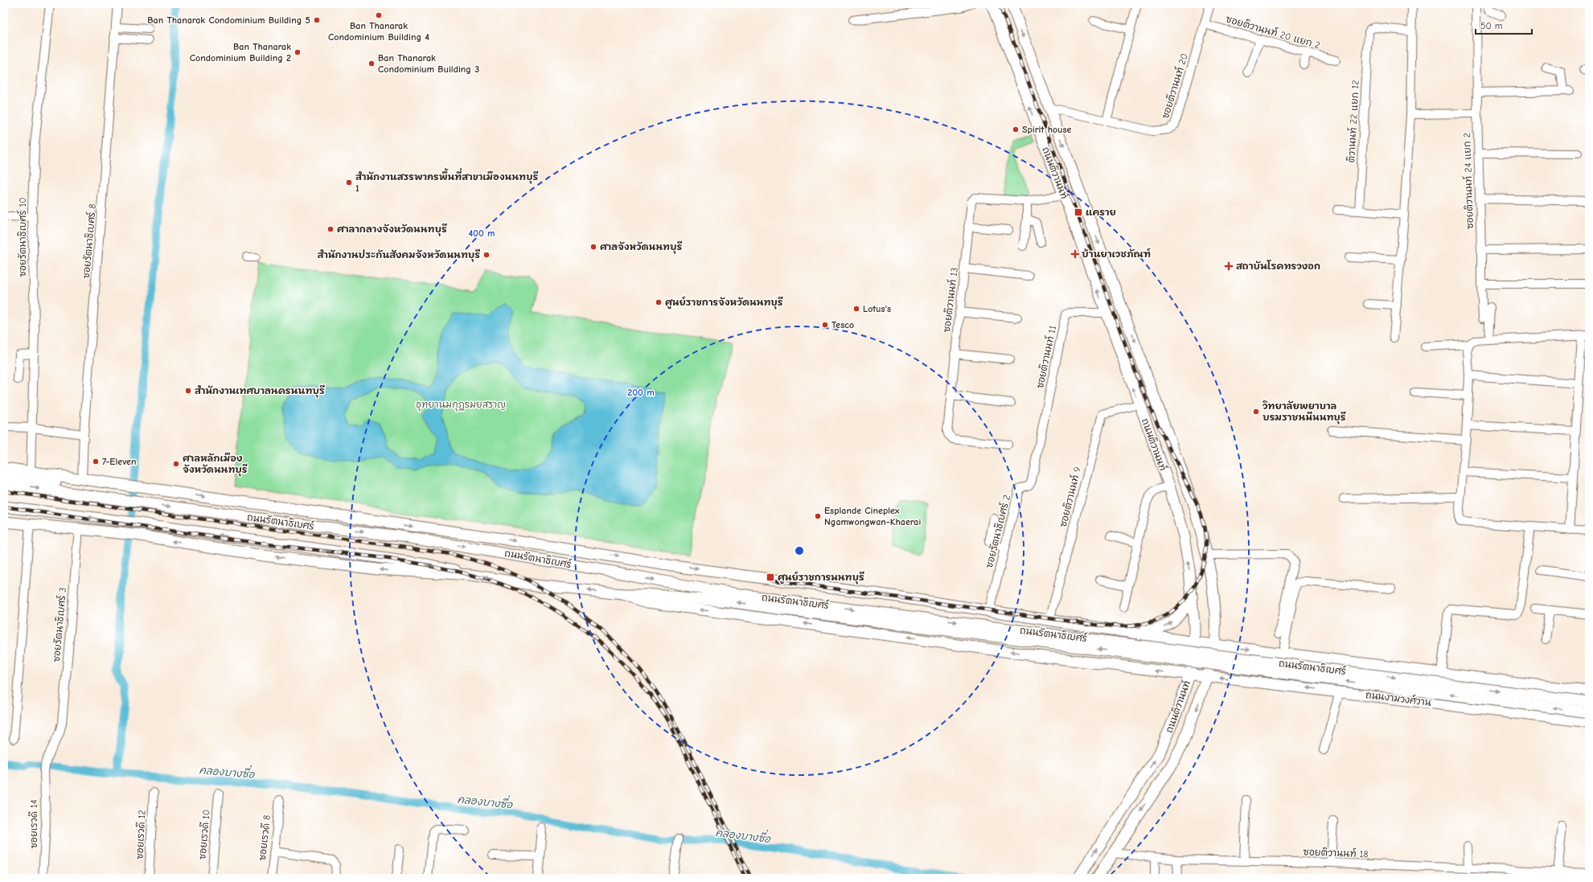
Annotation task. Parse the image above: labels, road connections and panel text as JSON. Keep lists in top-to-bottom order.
{
  "streets": {
    "main road": ["ถนนติวานนท์", "ถนนรัตนาธิเบศร์", "ถนนงามวงศ์วาน"],
    "street": [
      "ซอยติวานนท์ 20 แยก 2",
      "ซอยติวานนท์ 20",
      "ติวานนท์ 22 แยก 12",
      "ซอยติวานนท์ 24 แยก 2",
      "ซอยรัตนาธิเบศร์ 10",
      "ซอยรัตนาธิเบศร์ 8",
      "ซอยติวานนท์ 13",
      "ซอยติวานนท์ 11",
      "ซอยติวานนท์ 9",
      "ซอยรัตนาธิเบศร์ 2",
      "ซอยรัตนาธิเบศร์ 3",
      "ซอยเรวดี 14",
      "ซอยเรวดี 12",
      "ซอยเรวดี 10",
      "ซอยเรวดี 8",
      "ซอยติวานนท์ 18"
    ]
  },
  "crossings": [
    ["ซอยติวานนท์ 20 แยก 2", "ซอยติวานนท์ 20"],
    ["ซอยติวานนท์ 20", "ถนนติวานนท์"],
    ["ถนนติวานนท์", "ซอยติวานนท์ 13"],
    ["ถนนติวานนท์", "ซอยติวานนท์ 11"],
    ["ถนนติวานนท์", "ซอยติวานนท์ 9"],
    ["ถนนติวานนท์", "ถนนรัตนาธิเบศร์"],
    ["ถนนติวานนท์", "ถนนงามวงศ์วาน"],
    ["ถนนติวานนท์", "ซอยติวานนท์ 18"],
    ["ซอยรัตนาธิเบศร์ 10", "ถนนรัตนาธิเบศร์"],
    ["ซอยรัตนาธิเบศร์ 8", "ถนนรัตนาธิเบศร์"],
    ["ซอยติวานนท์ 11", "ซอยรัตนาธิเบศร์ 2"],
    ["ซอยติวานนท์ 9", "ถนนรัตนาธิเบศร์"],
    ["ถนนรัตนาธิเบศร์", "ซอยรัตนาธิเบศร์ 2"],
    ["ถนนรัตนาธิเบศร์", "ซอยรัตนาธิเบศร์ 3"],
    ["ถนนรัตนาธิเบศร์", "ถนนงามวงศ์วาน"],
    ["ซอยรัตนาธิเบศร์ 3", "ซอยเรวดี 14"]
  ],
  "water": ["คลองบางซื่อ"],
  "parks": ["อุทยานมกุฎรมยสราญ"],
  "places": {
    "other": [
      "Ban Thanarak Condominium Building 4",
      "Ban Thanarak Condominium Building 5",
      "Ban Thanarak Condominium Building 2",
      "Ban Thanarak Condominium Building 3",
      "Spirit house",
      "สำนักงานสรรพากรพื้นที่สาขาเมืองนนทบุรี 1",
      "ศาลากลางจังหวัดนนทบุรี",
      "ศาลจังหวัดนนทบุรี",
      "สำนักงานประกันสังคมจังหวัดนนทบุรี",
      "ศูนย์ราชการจังหวัดนนทบุรี",
      "Lotus's",
      "Tesco",
      "สำนักงานเทศบาลนครนนทบุรี",
      "วิทยาลัยพยาบาล บรมราชนนีนนทบุรี",
      "7-Eleven",
      "ศาลหลักเมือง จังหวัดนนทบุรี",
      "Esplande Cineplex Ngamwongwan-Khaerai"
    ],
    "transit": ["แคราย", "ศูนย์ราชการนนทบุรี"],
    "health": ["บ้านยาเวชภัณฑ์", "สถาบันโรคทรวงอก"]
  },
  "scale_bar": "50 m",
  "rings": ["400 m", "200 m"]
}
